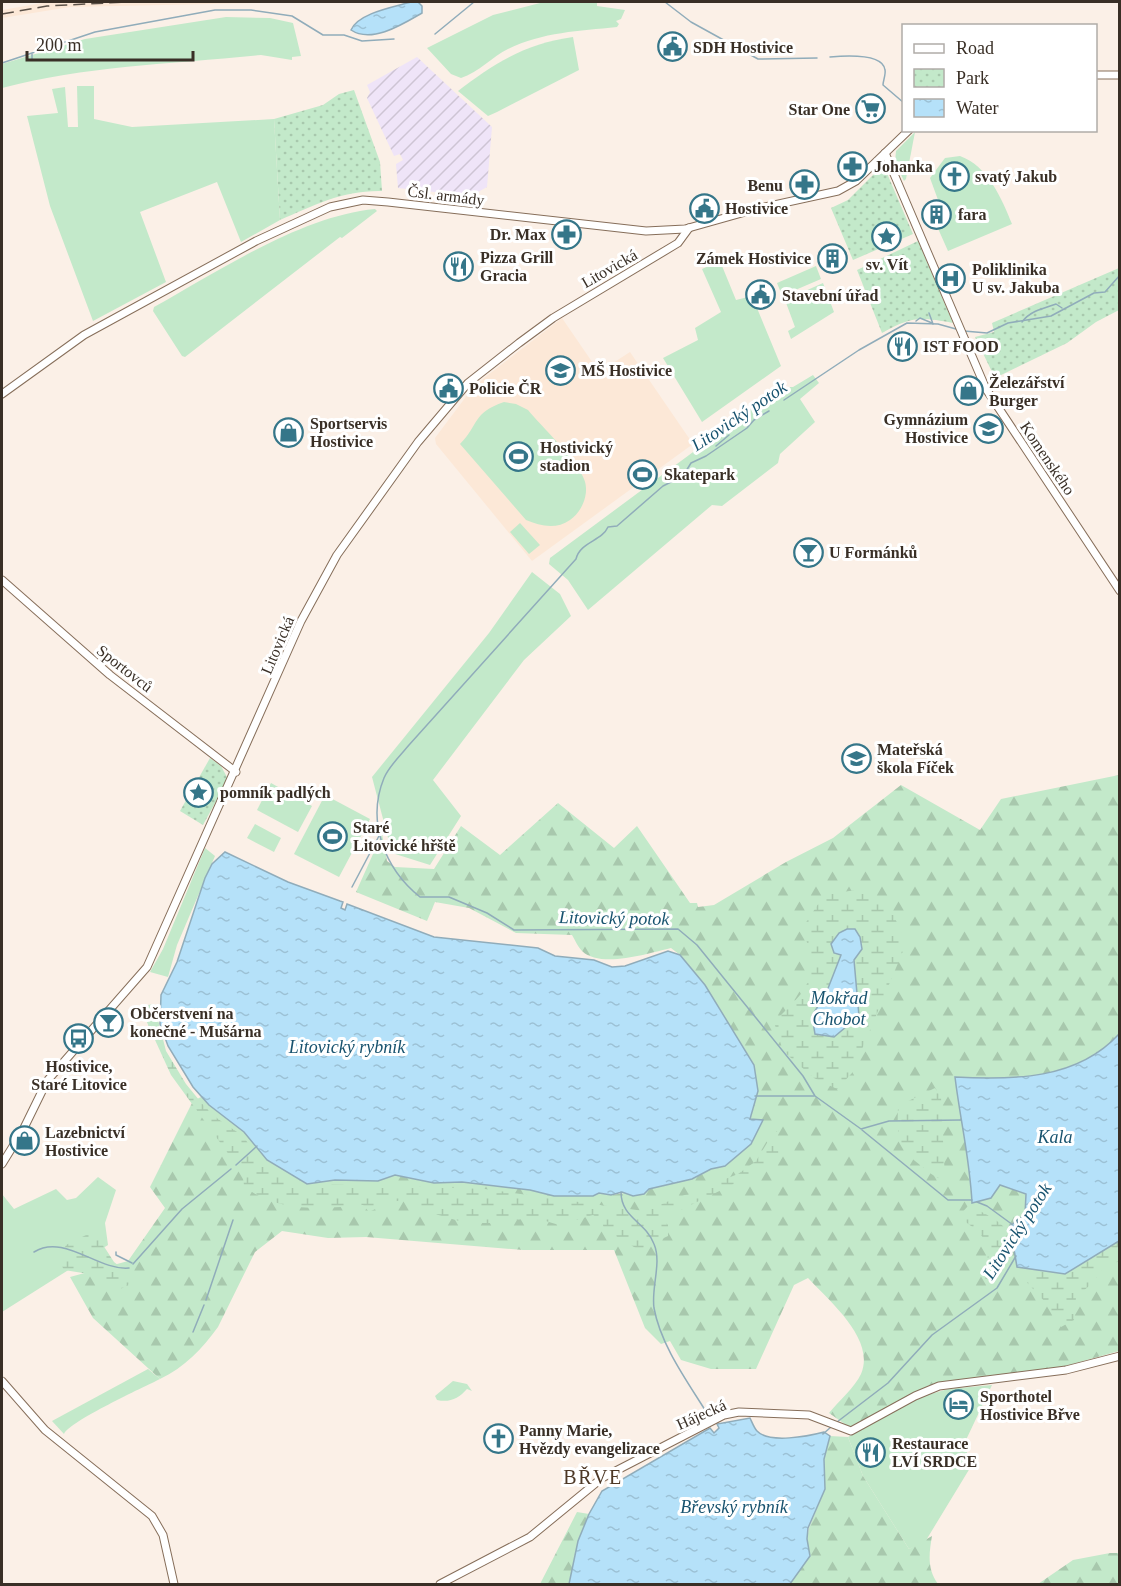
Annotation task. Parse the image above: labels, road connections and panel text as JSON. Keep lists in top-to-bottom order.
{
  "streets": {
    "street": [
      "Čsl. armády",
      "Litovická",
      "Komenského",
      "Sportovců",
      "Hájecká"
    ]
  },
  "crossings": [
    ["Čsl. armády", "Litovická"],
    ["Čsl. armády", "Komenského"],
    ["Litovická", "Sportovců"]
  ],
  "districts": ["BŘVE"],
  "water": [
    "Litovický potok",
    "Mokřad Chobot",
    "Litovický rybník",
    "Kala",
    "Břevský rybník"
  ],
  "places": {
    "public building": [
      "SDH Hostivice",
      "Hostivice",
      "Stavební úřad",
      "Policie ČR"
    ],
    "supermarket": ["Star One"],
    "pharmacy": ["Johanka", "Benu", "Dr. Max"],
    "church": ["svatý Jakub", "Panny Marie, Hvězdy evangelizace"],
    "building": ["fara", "Zámek Hostivice"],
    "place": ["sv. Vít", "pomník padlých"],
    "restaurant": ["Pizza Grill Gracia", "IST FOOD", "Restaurace LVÍ SRDCE"],
    "hospital": ["Poliklinika U sv. Jakuba"],
    "school or university": ["MŠ Hostivice", "Gymnázium Hostivice", "Mateřská škola Fíček"],
    "shop": ["Železářství Burger", "Sportservis Hostivice", "Lazebnictví Hostivice"],
    "sports": ["Hostivický stadion", "Skatepark", "Staré Litovické hřště"],
    "bar": ["U Formánků", "Občerstvení na konečné - Mušárna"],
    "bus stop": ["Hostivice, Staré Litovice"],
    "hotel": ["Sporthotel Hostivice Břve"]
  },
  "legend": ["Road", "Park", "Water"],
  "scale_bar": "200 m"
}
